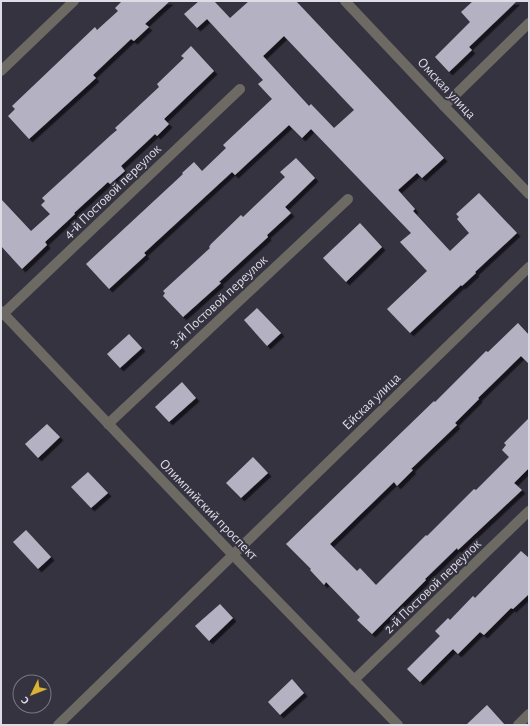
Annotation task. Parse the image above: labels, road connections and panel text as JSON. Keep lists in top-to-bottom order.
{
  "streets": {
    "street": [
      "Омская улица",
      "4-й Постовой переулок",
      "3-й Постовой переулок",
      "Ейская улица",
      "Олимпийский проспект",
      "2-й Постовой переулок"
    ]
  },
  "crossings": [
    ["4-й Постовой переулок", "Олимпийский проспект"],
    ["3-й Постовой переулок", "Олимпийский проспект"],
    ["Ейская улица", "Олимпийский проспект"],
    ["Олимпийский проспект", "2-й Постовой переулок"]
  ],
  "north": "bottom left"
}
